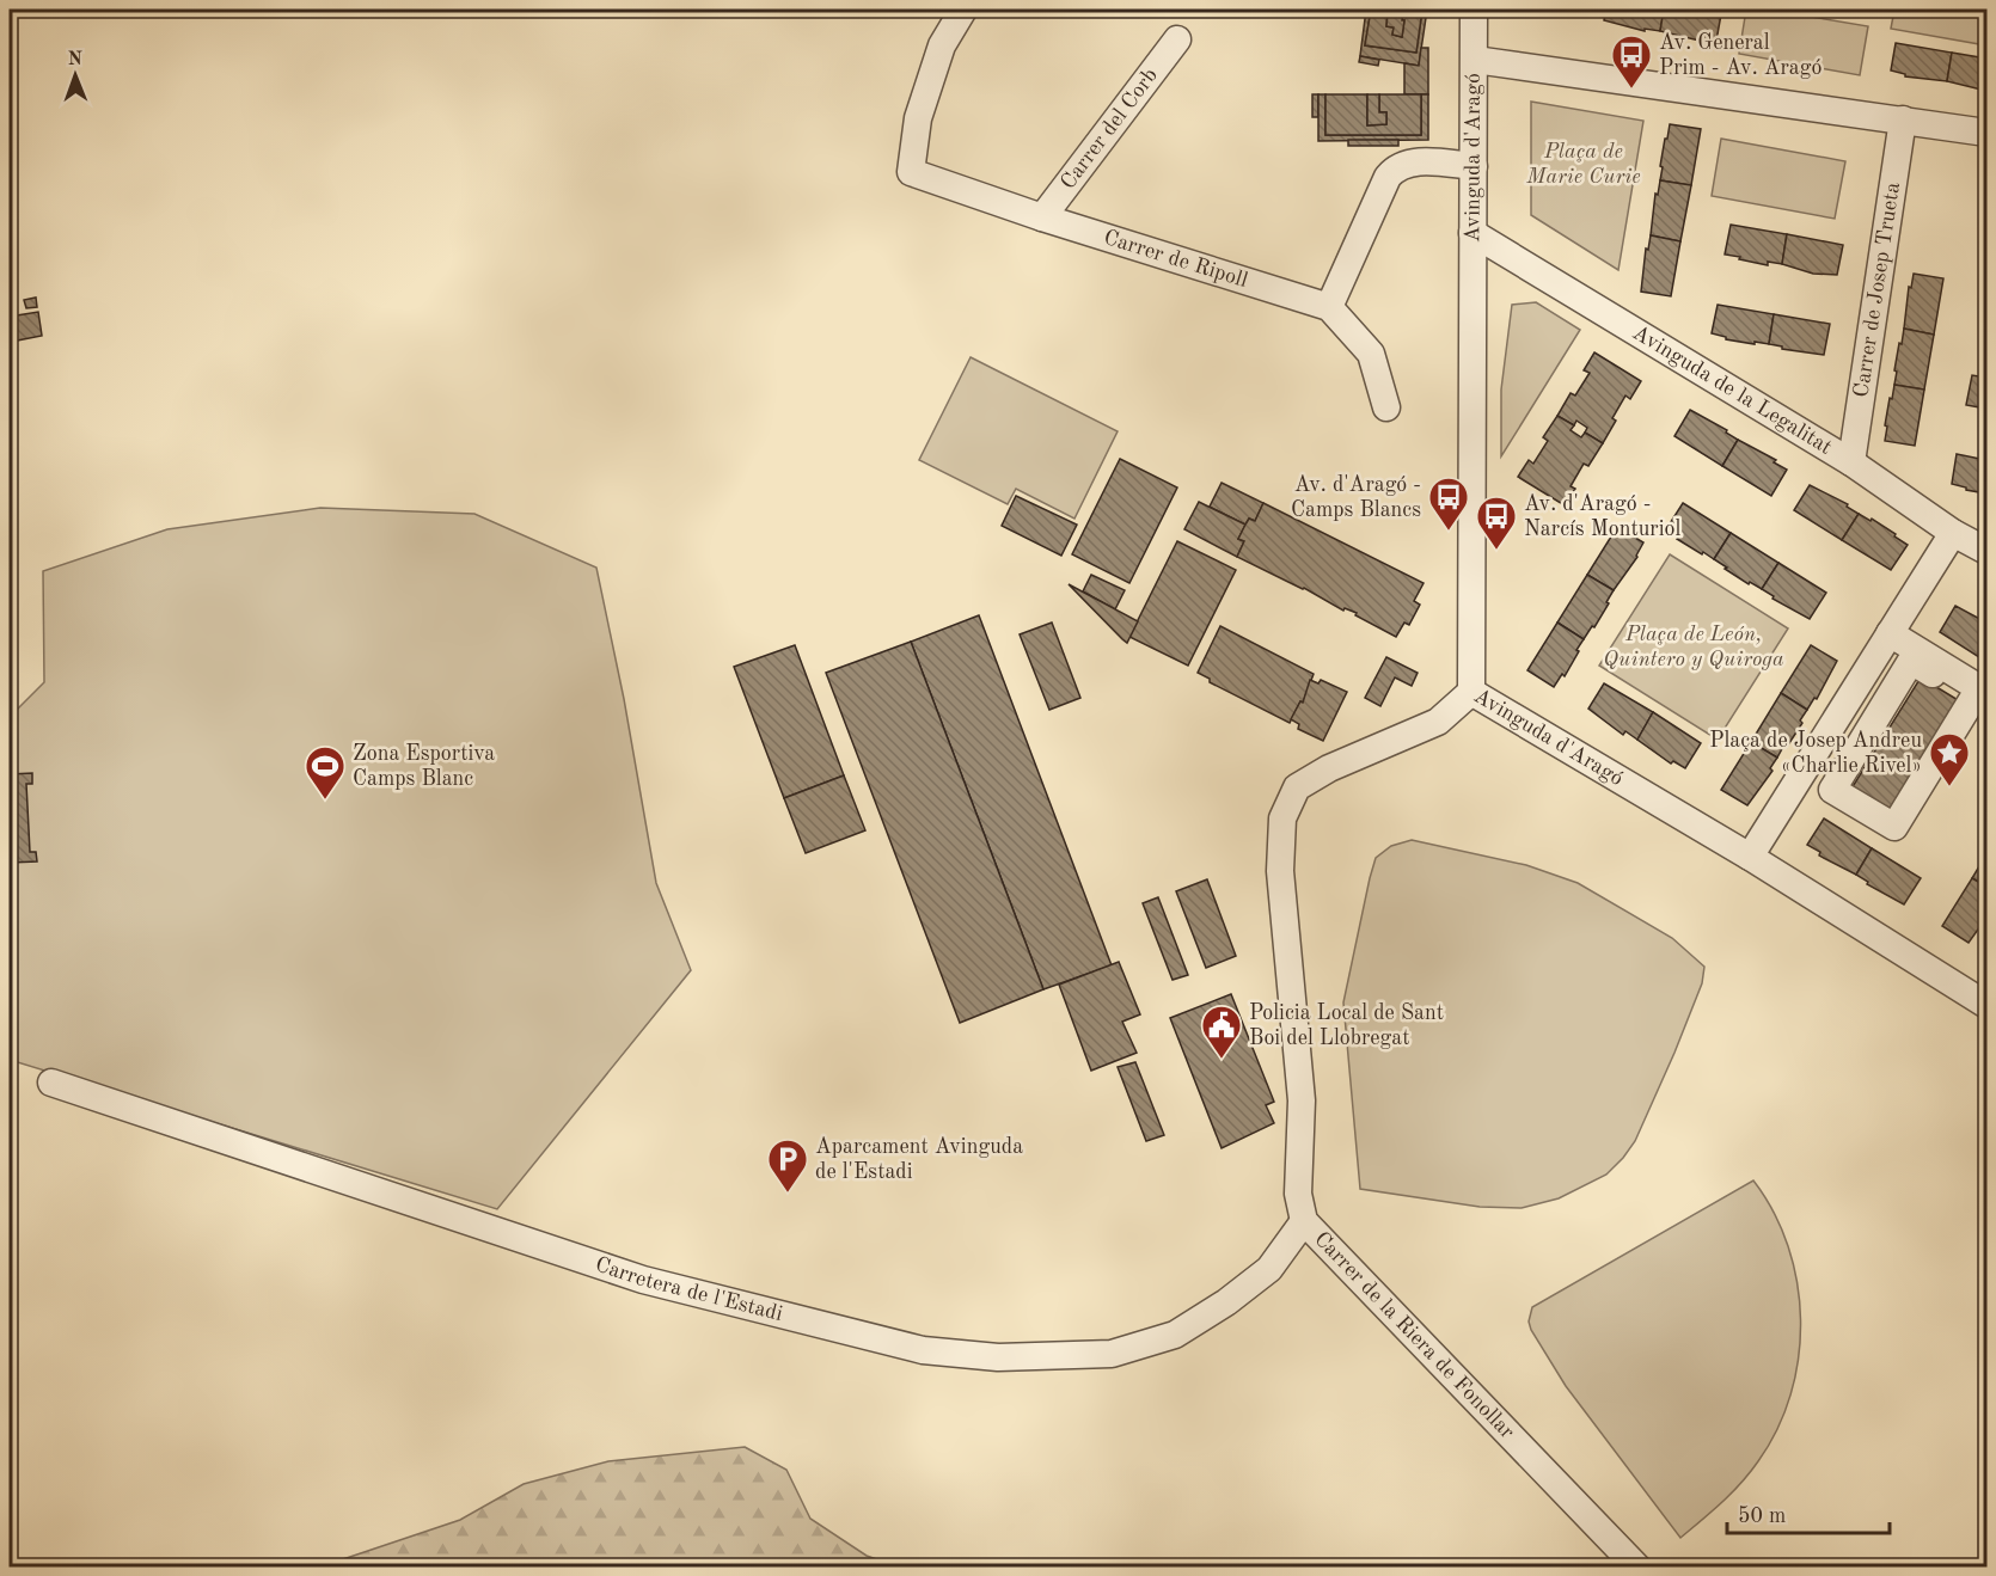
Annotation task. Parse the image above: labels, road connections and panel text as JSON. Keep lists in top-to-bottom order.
{
  "streets": {
    "street": [
      "Carrer del Corb",
      "Avinguda d'Aragó",
      "Carrer de Ripoll",
      "Carrer de Josep Trueta",
      "Avinguda de la Legalitat",
      "Carretera de l'Estadi",
      "Carrer de la Riera de Fonollar"
    ]
  },
  "crossings": [
    ["Carrer del Corb", "Carrer de Ripoll"],
    ["Avinguda d'Aragó", "Avinguda de la Legalitat"],
    ["Avinguda d'Aragó", "Carrer de la Riera de Fonollar"],
    ["Carrer de Josep Trueta", "Avinguda de la Legalitat"],
    ["Carretera de l'Estadi", "Carrer de la Riera de Fonollar"]
  ],
  "parks": ["Plaça de Marie Curie", "Plaça de León, Quintero y Quiroga"],
  "places": {
    "bus stop": ["Av. General Prim - Av. Aragó", "Av. d'Aragó - Camps Blancs", "Av. d'Aragó - Narcís Monturiol"],
    "place": ["Plaça de Josep Andreu «Charlie Rivel»"],
    "sports": ["Zona Esportiva Camps Blanc"],
    "public building": ["Policia Local de Sant Boi del Llobregat"],
    "parking": ["Aparcament Avinguda de l'Estadi"]
  },
  "scale_bar": "50 m",
  "north": "top"
}
